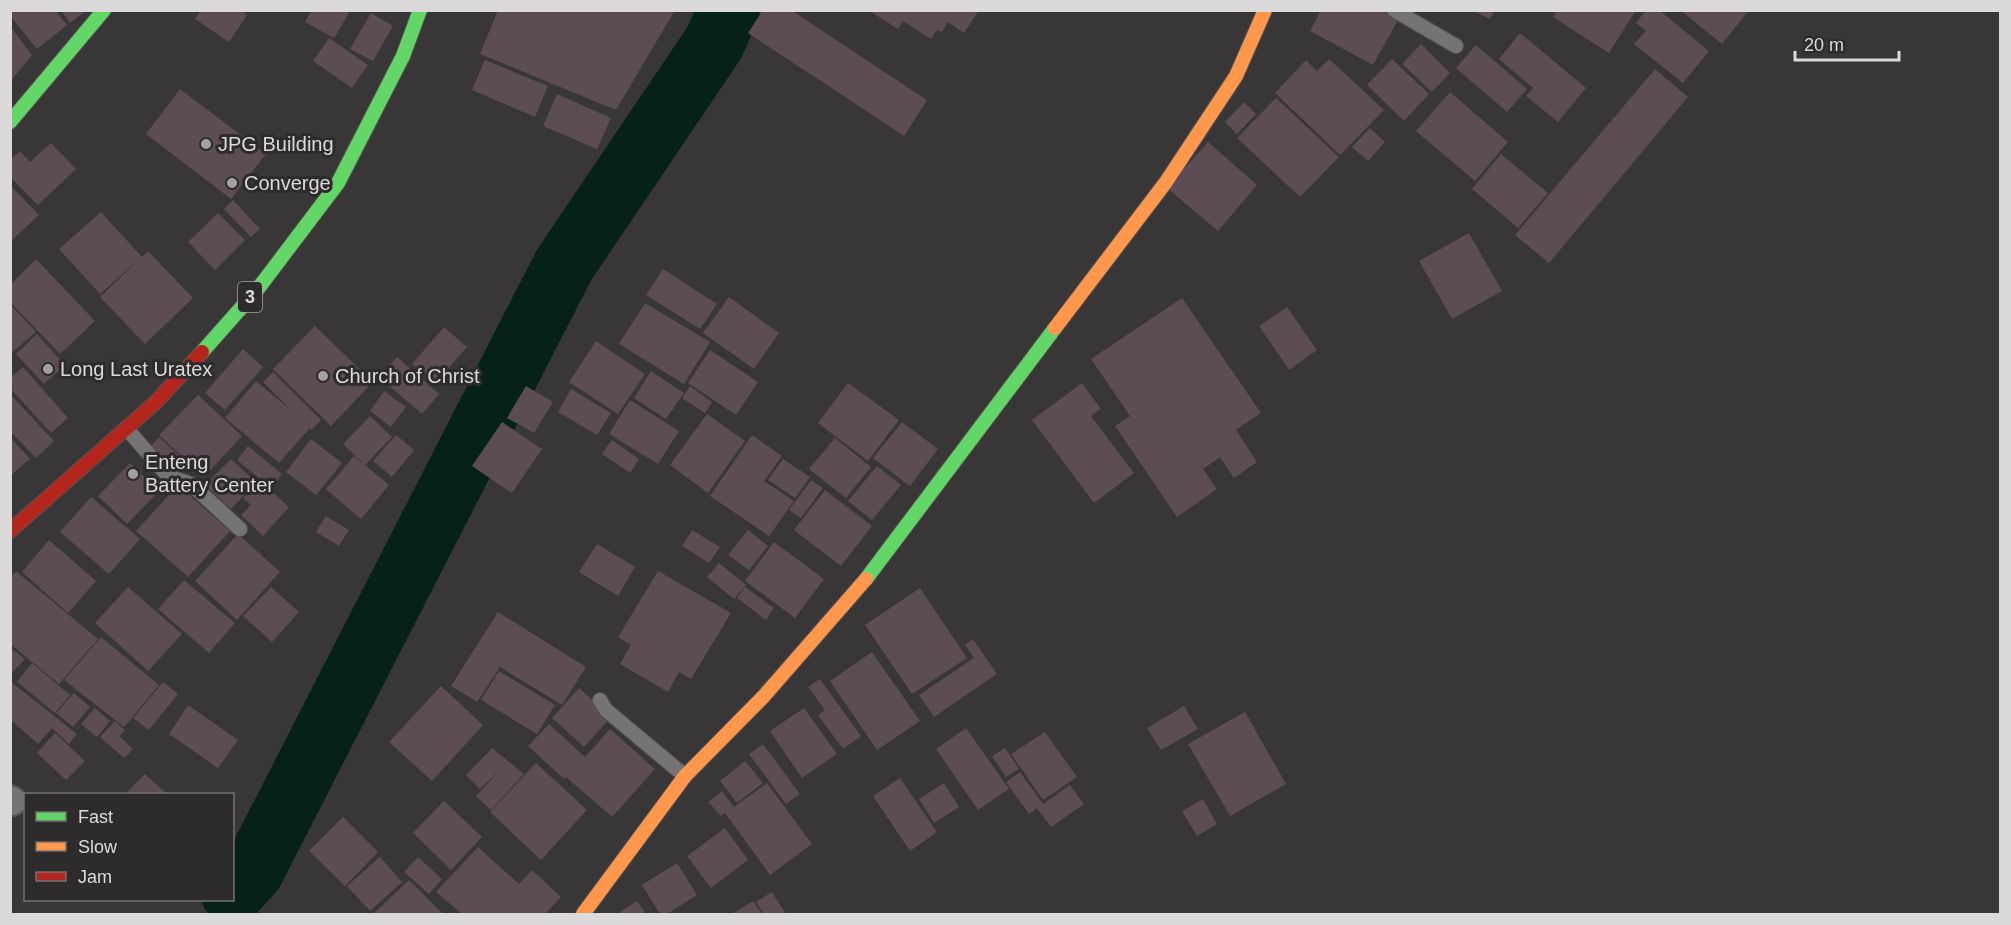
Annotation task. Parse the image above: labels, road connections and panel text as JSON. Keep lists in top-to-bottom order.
{
  "streets": {
    "main road": ["3"]
  },
  "places": [
    "JPG Building",
    "Converge",
    "Long Last Uratex",
    "Church of Christ",
    "Enteng Battery Center"
  ],
  "legend": ["Fast", "Slow", "Jam"],
  "scale_bar": "20 m"
}
